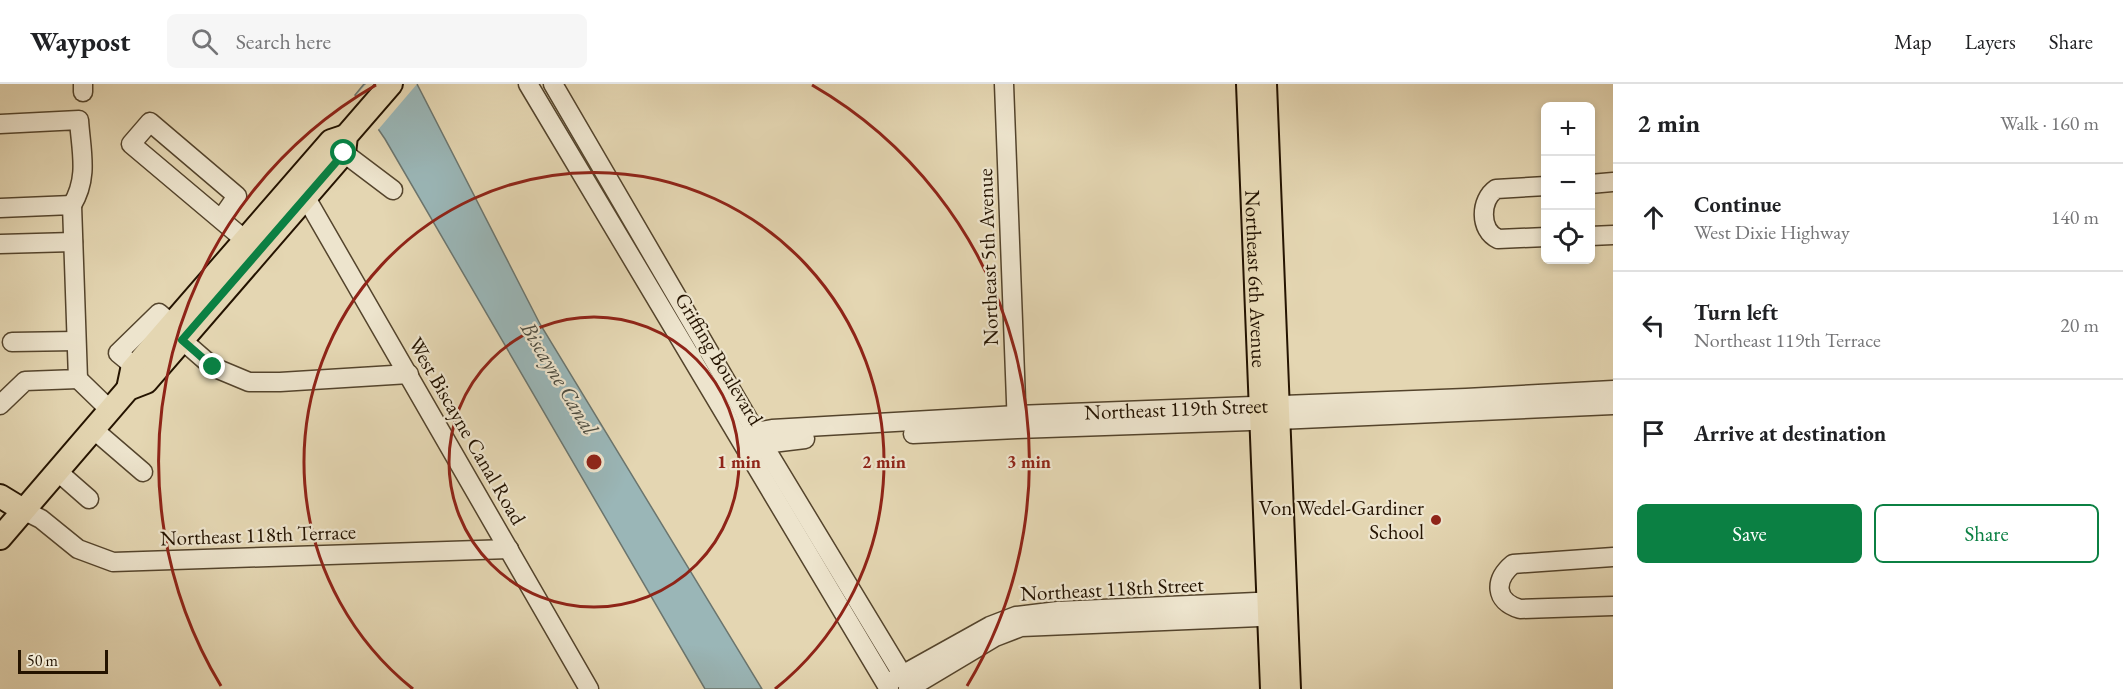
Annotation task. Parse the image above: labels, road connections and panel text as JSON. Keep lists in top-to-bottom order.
{
  "streets": {
    "main road": ["Northeast 6th Avenue"],
    "street": [
      "Northeast 5th Avenue",
      "Griffing Boulevard",
      "Northeast 119th Street",
      "West Biscayne Canal Road",
      "Northeast 118th Terrace",
      "Northeast 118th Street"
    ]
  },
  "crossings": [
    ["Northeast 5th Avenue", "Northeast 119th Street"],
    ["Northeast 6th Avenue", "Northeast 119th Street"],
    ["Northeast 6th Avenue", "Northeast 118th Street"],
    ["Griffing Boulevard", "Northeast 119th Street"],
    ["Griffing Boulevard", "Northeast 118th Street"],
    ["West Biscayne Canal Road", "Northeast 118th Terrace"]
  ],
  "water": ["Biscayne Canal"],
  "places": ["Von Wedel-Gardiner School"],
  "scale_bar": "50 m",
  "page": {
    "header": "Waypost",
    "search": "Search here",
    "nav": ["Map", "Layers", "Share"],
    "heading": ["2 min", "Walk · 160 m"],
    "map_buttons": ["+", "−"],
    "list": [
      ["Continue", "West Dixie Highway", "140 m"],
      ["Turn left", "Northeast 119th Terrace", "20 m"],
      "Arrive at destination"
    ],
    "buttons": ["Save", "Share"],
    "scale": "50 m"
  },
  "rings": ["1 min", "2 min", "3 min"]
}
